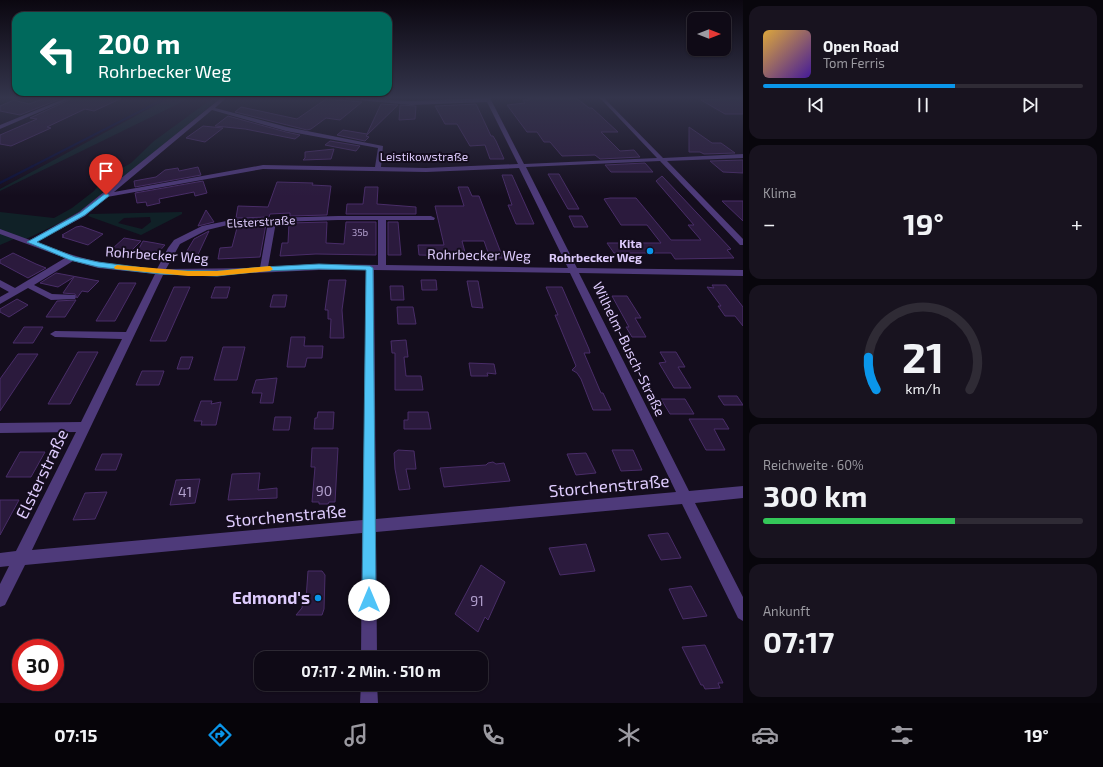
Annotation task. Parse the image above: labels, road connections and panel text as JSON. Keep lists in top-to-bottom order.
{
  "streets": {
    "street": [
      "Leistikowstraße",
      "Elsterstraße",
      "Rohrbecker Weg",
      "Wilhelm-Busch-Straße",
      "Storchenstraße"
    ]
  },
  "crossings": [
    ["Leistikowstraße", "Wilhelm-Busch-Straße"],
    ["Elsterstraße", "Rohrbecker Weg"],
    ["Elsterstraße", "Storchenstraße"],
    ["Rohrbecker Weg", "Wilhelm-Busch-Straße"],
    ["Wilhelm-Busch-Straße", "Storchenstraße"]
  ],
  "places": ["Kita Rohrbecker Weg", "Edmond's"],
  "house_numbers": [
    "35b",
    "90",
    "41",
    "91"
  ],
  "north": "right",
  "page": {
    "turn": ["200 m", "Rohrbecker Weg"],
    "song": ["Open Road", "Tom Ferris"],
    "tile": [
      "Klima",
      ["Reichweite · 60%", "300 km"],
      ["Ankunft", "07:17"]
    ],
    "heat": ["−", "19°", "+"],
    "limit": "30",
    "trip": "07:17 · 2 Min. · 510 m",
    "tabs": ["07:15", "19°"],
    "gauge": ["21", "km/h"]
  }
}
